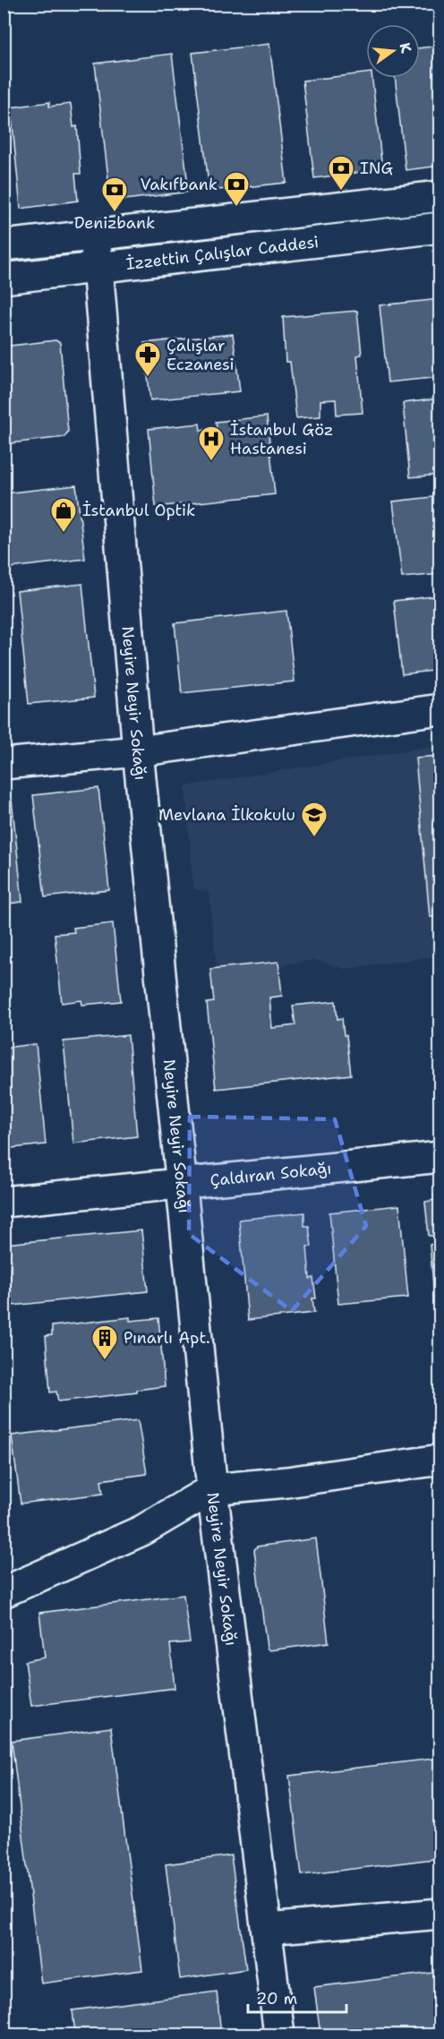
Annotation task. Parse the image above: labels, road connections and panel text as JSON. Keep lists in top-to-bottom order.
{
  "streets": {
    "street": ["İzzettin Çalışlar Caddesi", "Neyire Neyir Sokağı", "Çaldıran Sokağı"]
  },
  "crossings": [
    ["İzzettin Çalışlar Caddesi", "Neyire Neyir Sokağı"],
    ["Neyire Neyir Sokağı", "Çaldıran Sokağı"]
  ],
  "places": {
    "bank": ["ING", "Vakıfbank", "Denizbank"],
    "pharmacy": ["Çalışlar Eczanesi"],
    "hospital": ["İstanbul Göz Hastanesi"],
    "shop": ["İstanbul Optik"],
    "school or university": ["Mevlana İlkokulu"],
    "building": ["Pınarlı Apt."]
  },
  "scale_bar": "20 m",
  "north": "right"
}
